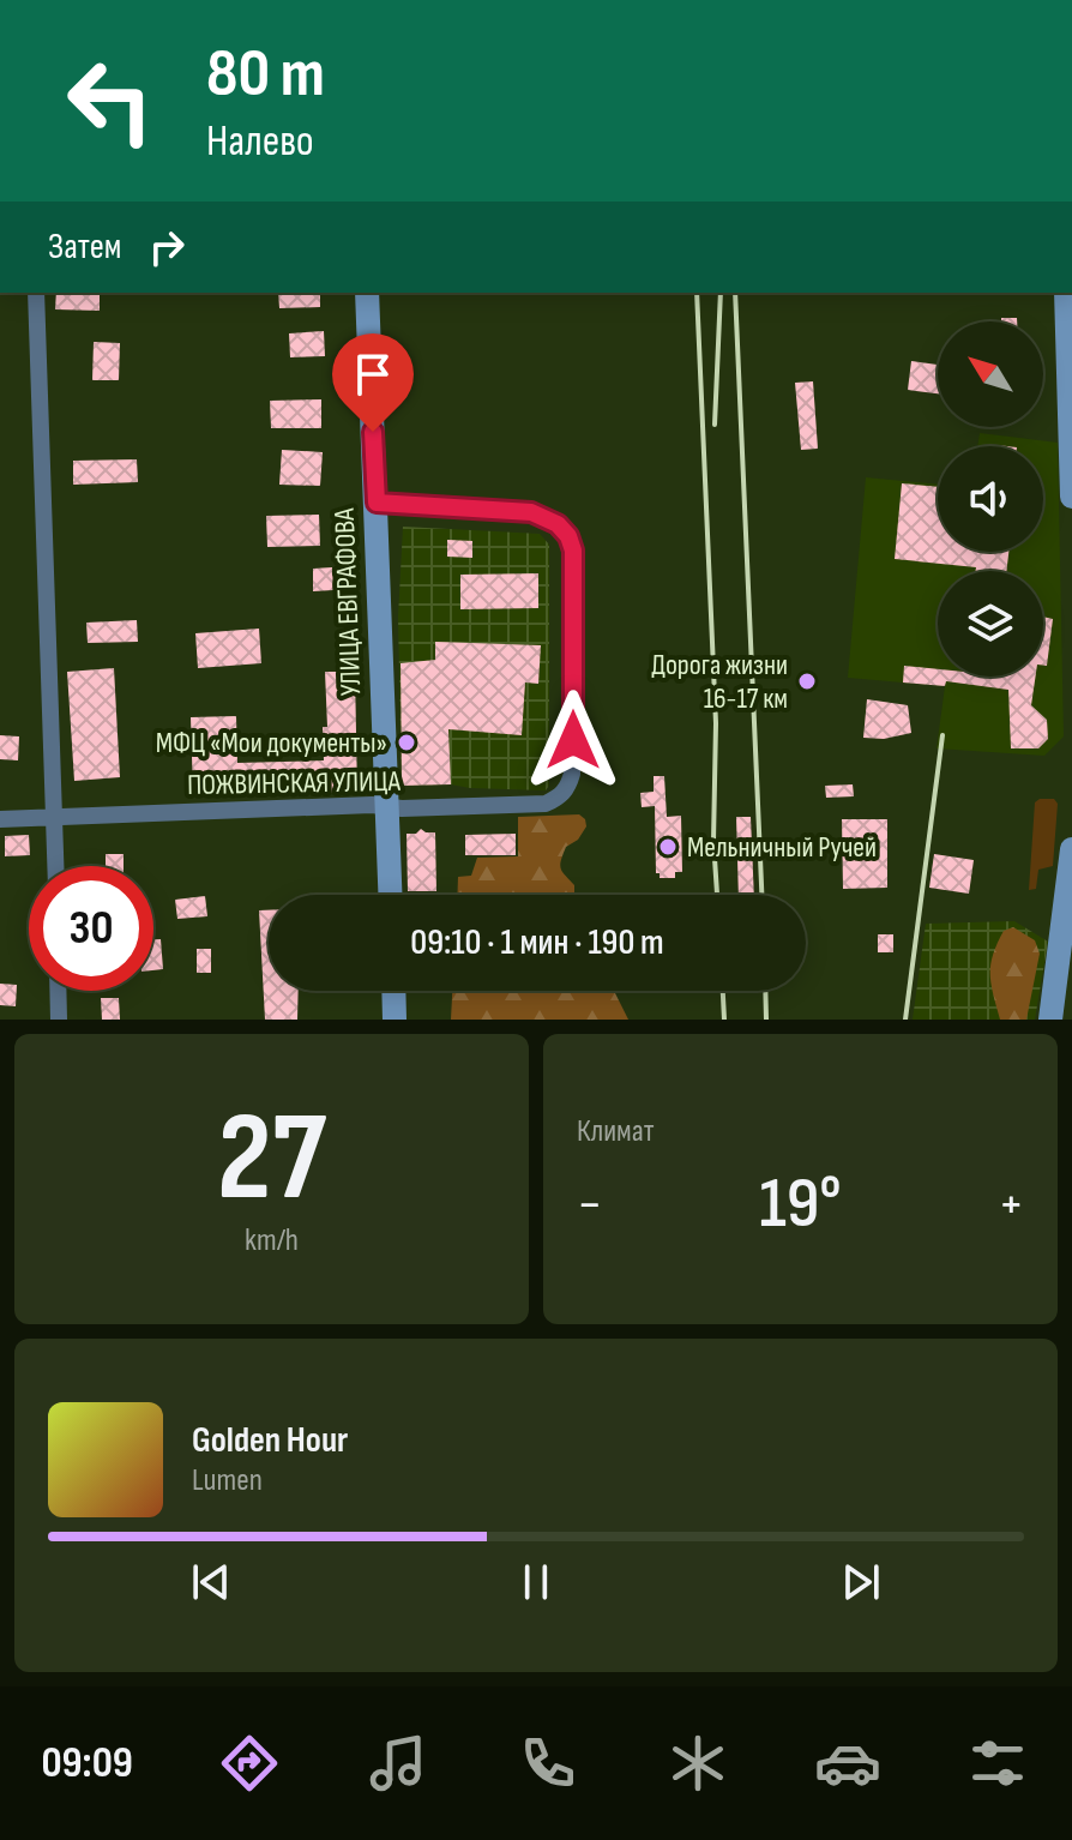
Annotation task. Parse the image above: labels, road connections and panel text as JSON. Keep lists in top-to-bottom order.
{
  "streets": {
    "street": ["УЛИЦА ЕВГРАФОВА", "ПОЖВИНСКАЯ УЛИЦА"]
  },
  "crossings": [
    ["УЛИЦА ЕВГРАФОВА", "ПОЖВИНСКАЯ УЛИЦА"]
  ],
  "places": ["Дорога жизни 16-17 км", "МФЦ «Мои документы»", "Мельничный Ручей"],
  "north": "top left",
  "page": {
    "turn": ["80 m", "Налево"],
    "then": "Затем",
    "limit": "30",
    "trip": "09:10 · 1 мин · 190 m",
    "tile": [
      ["27", "km/h"],
      "Климат"
    ],
    "heat": ["−", "19°", "+"],
    "song": ["Golden Hour", "Lumen"],
    "tabs": "09:09"
  }
}
